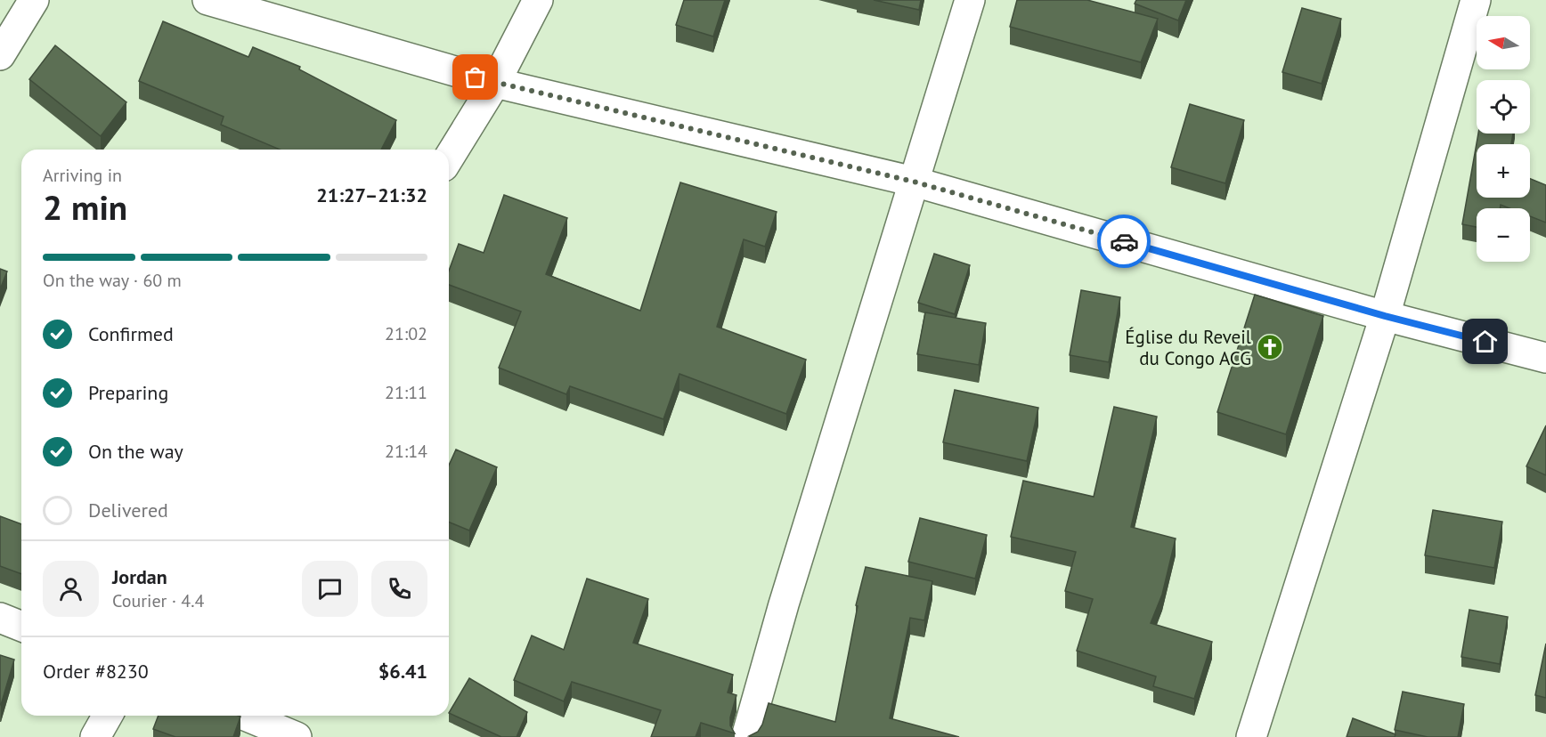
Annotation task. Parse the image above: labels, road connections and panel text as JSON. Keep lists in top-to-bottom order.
{
  "places": {
    "church": ["Église du Reveil du Congo ACG"]
  },
  "north": "left",
  "page": {
    "map_buttons": ["+", "−"],
    "heading": ["2 min", "Arriving in", "21:27–21:32"],
    "panel": [
      "Jordan",
      "Courier · 4.4",
      "Order #8230",
      "$6.41"
    ],
    "bar": "On the way · 60 m",
    "list": [
      ["Confirmed", "21:02"],
      ["Preparing", "21:11"],
      ["On the way", "21:14"],
      "Delivered"
    ]
  }
}
